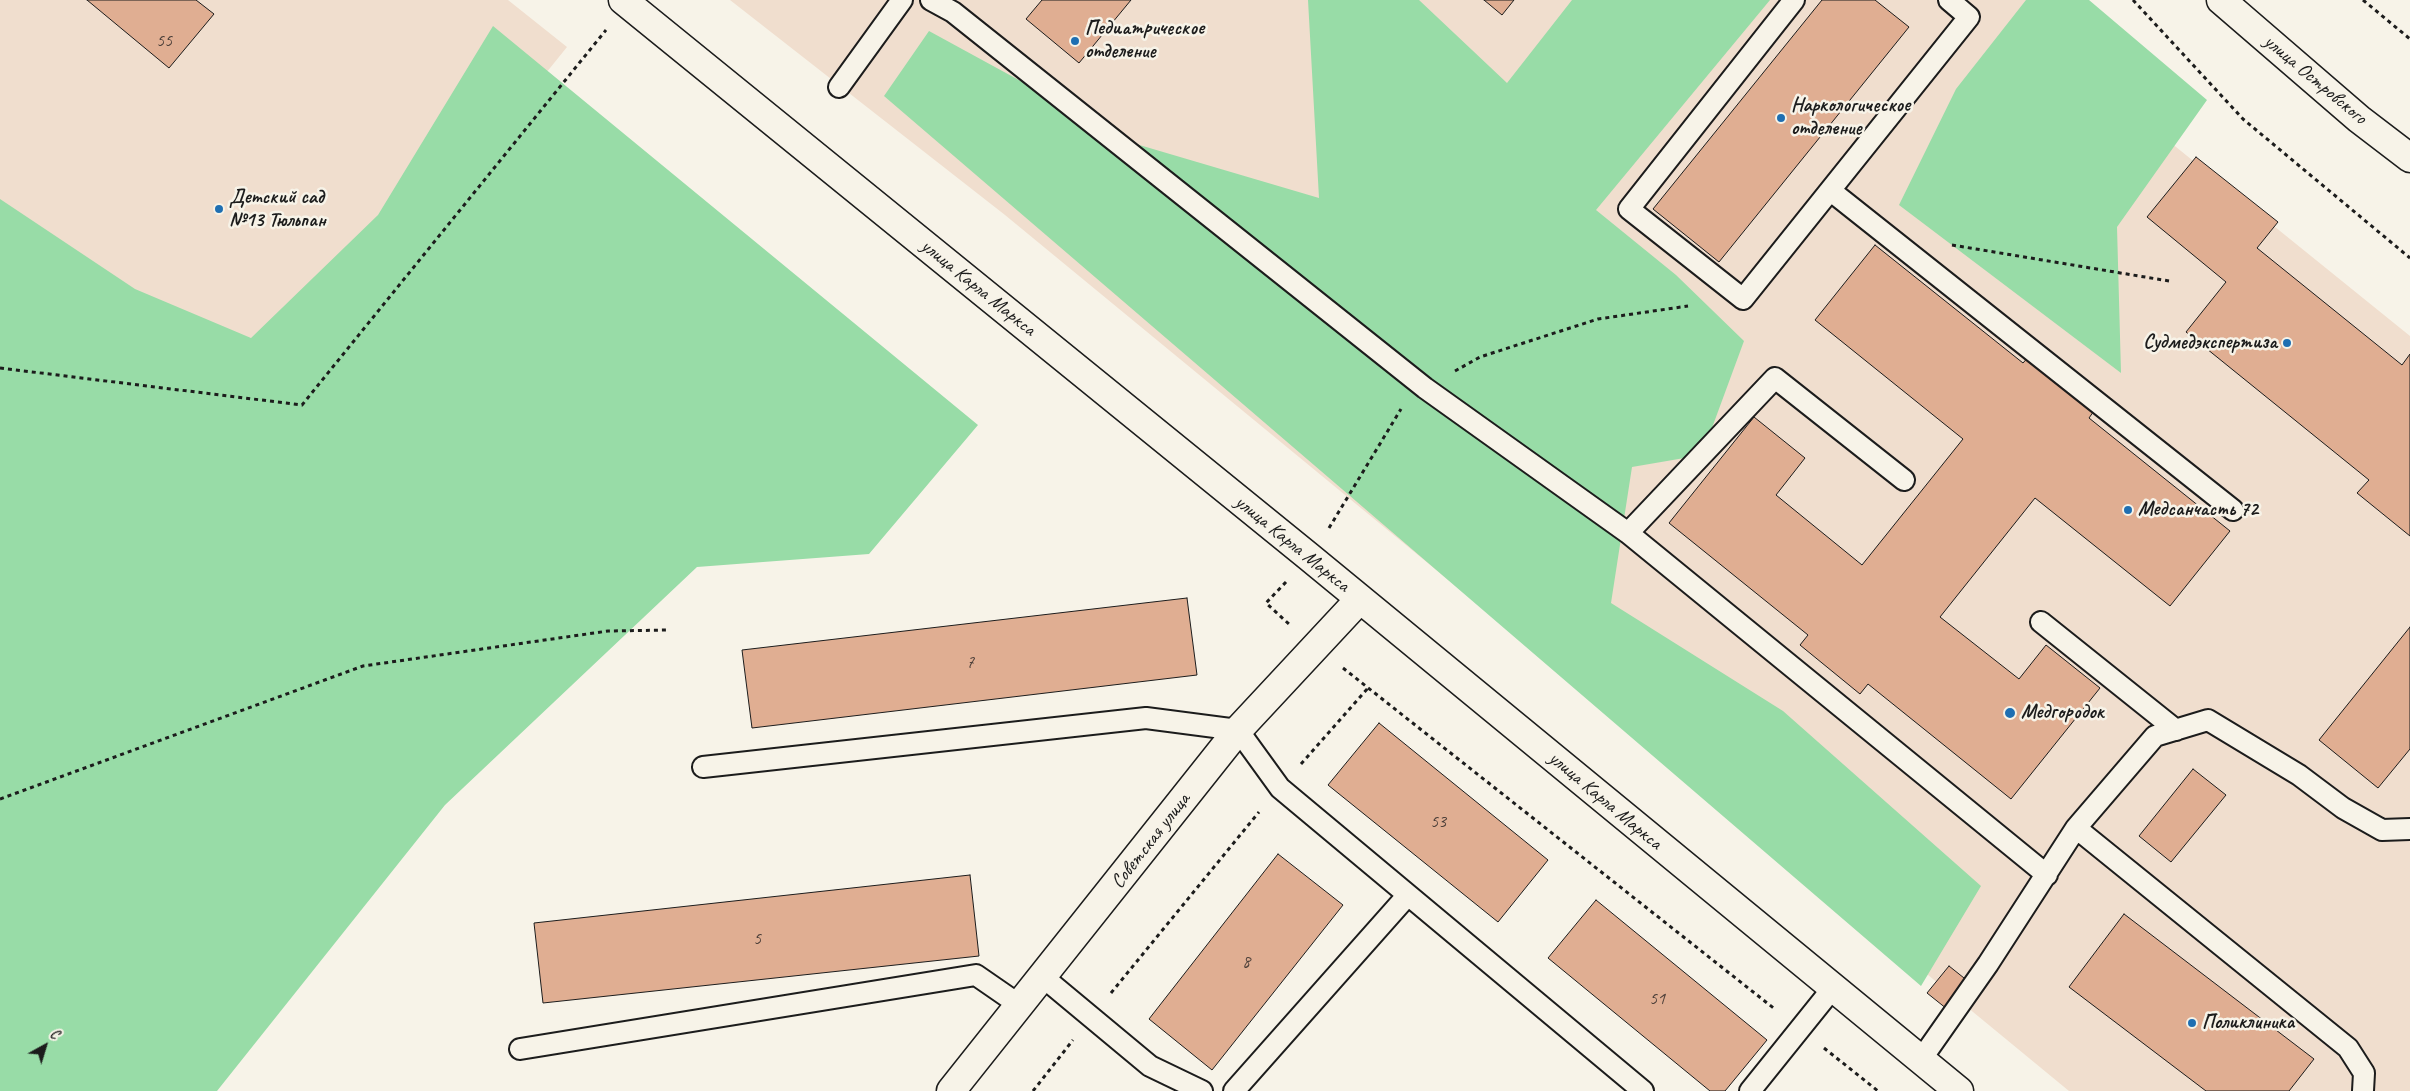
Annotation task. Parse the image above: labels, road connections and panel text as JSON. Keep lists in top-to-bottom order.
{
  "streets": {
    "street": ["улица Островского", "улица Карла Маркса", "Советская улица"]
  },
  "crossings": [
    ["улица Карла Маркса", "Советская улица"]
  ],
  "places": [
    "Педиатрическое отделение",
    "Наркологическое отделение",
    "Детский сад №13 Тюльпан",
    "Судмедэкспертиза",
    "Медсанчасть 72",
    "Медгородок",
    "Поликлиника"
  ],
  "house_numbers": [
    "55",
    "7",
    "53",
    "5",
    "8",
    "51"
  ],
  "north": "top right"
}
